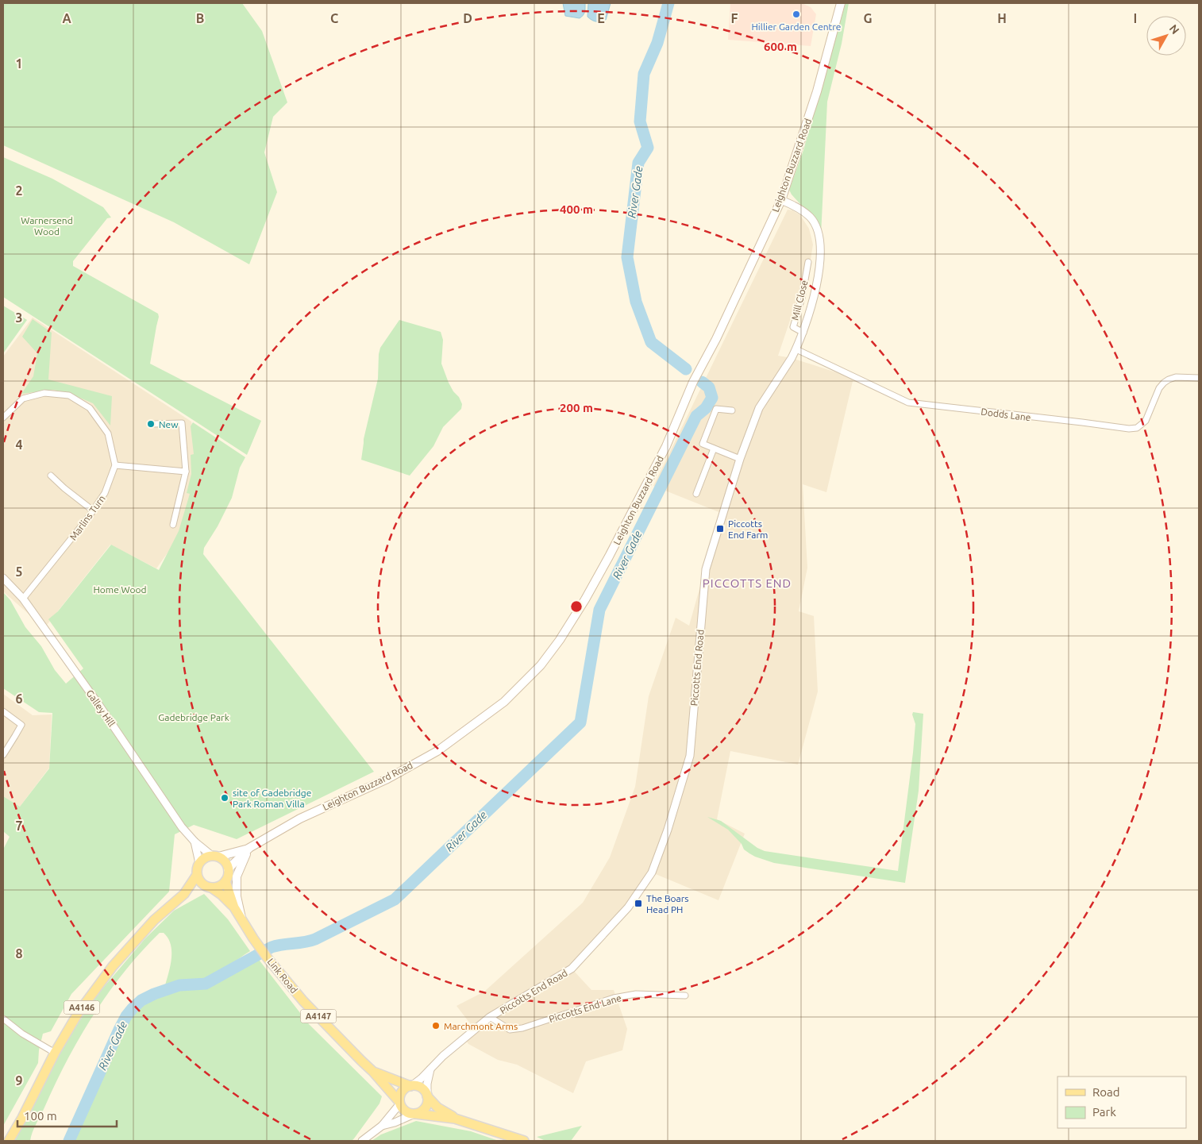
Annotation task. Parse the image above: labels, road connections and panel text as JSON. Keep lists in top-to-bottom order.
{
  "streets": {
    "main road": [
      "Leighton Buzzard Road",
      "Link Road",
      "A4146",
      "A4147"
    ],
    "street": [
      "Mill Close",
      "Dodds Lane",
      "Marlins Turn",
      "Piccotts End Road",
      "Galley Hill",
      "Piccotts End Lane"
    ]
  },
  "crossings": [
    ["Leighton Buzzard Road", "Piccotts End Road"],
    ["Leighton Buzzard Road", "Galley Hill"],
    ["Leighton Buzzard Road", "Link Road"],
    ["Leighton Buzzard Road", "A4146"],
    ["Mill Close", "Piccotts End Road"],
    ["Dodds Lane", "Piccotts End Road"],
    ["Marlins Turn", "Galley Hill"],
    ["Piccotts End Road", "Link Road"],
    ["Piccotts End Road", "Piccotts End Lane"],
    ["Galley Hill", "Link Road"],
    ["Galley Hill", "A4146"],
    ["Link Road", "A4146"]
  ],
  "districts": ["PICCOTTS END"],
  "water": ["River Gade"],
  "parks": ["Warnersend Wood", "Home Wood", "Gadebridge Park"],
  "places": {
    "other": [
      "Hillier Garden Centre",
      "New",
      "site of Gadebridge Park Roman Villa",
      "Marchmont Arms"
    ],
    "transit": ["Piccotts End Farm", "The Boars Head PH"]
  },
  "legend": ["Road", "Park"],
  "scale_bar": "100 m",
  "north": "top right",
  "grid": {
    "columns": [
      "A",
      "B",
      "C",
      "D",
      "E",
      "F",
      "G",
      "H",
      "I"
    ],
    "rows": [
      "1",
      "2",
      "3",
      "4",
      "5",
      "6",
      "7",
      "8",
      "9"
    ]
  },
  "rings": ["600 m", "400 m", "200 m"]
}
